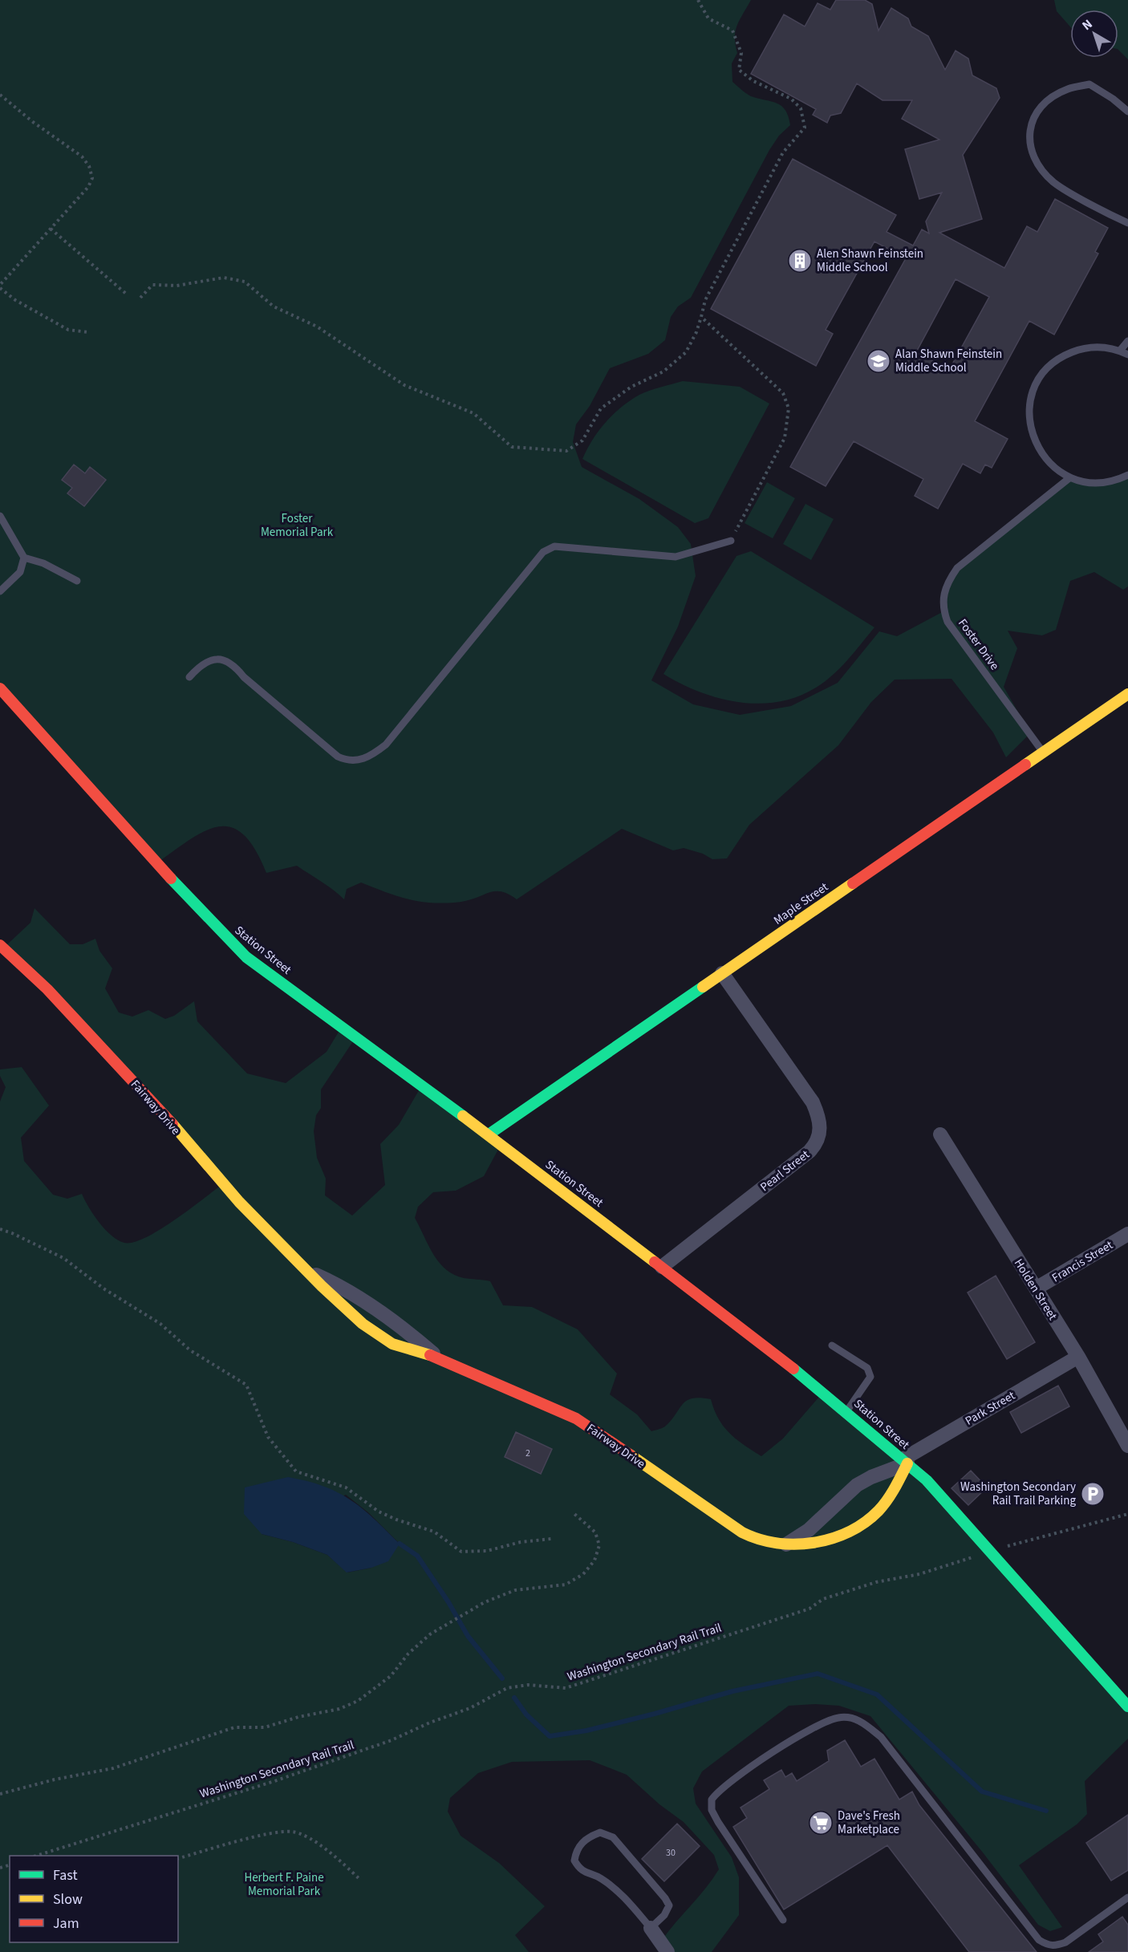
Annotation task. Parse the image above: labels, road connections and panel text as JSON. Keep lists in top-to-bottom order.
{
  "streets": {
    "street": [
      "Maple Street",
      "Station Street",
      "Fairway Drive",
      "Pearl Street",
      "Francis Street",
      "Holden Street",
      "Park Street"
    ],
    "lane": ["Foster Drive"],
    "path": ["Washington Secondary Rail Trail"]
  },
  "crossings": [
    ["Foster Drive", "Maple Street"],
    ["Maple Street", "Station Street"],
    ["Maple Street", "Pearl Street"],
    ["Station Street", "Fairway Drive"],
    ["Station Street", "Pearl Street"],
    ["Station Street", "Park Street"],
    ["Station Street", "Washington Secondary Rail Trail"],
    ["Fairway Drive", "Park Street"],
    ["Francis Street", "Holden Street"],
    ["Holden Street", "Park Street"]
  ],
  "parks": ["Foster Memorial Park", "Herbert F. Paine Memorial Park"],
  "places": {
    "building": ["Alen Shawn Feinstein Middle School"],
    "school or university": ["Alan Shawn Feinstein Middle School"],
    "parking": ["Washington Secondary Rail Trail Parking"],
    "supermarket": ["Dave's Fresh Marketplace"]
  },
  "house_numbers": ["2", "30"],
  "legend": ["Fast", "Slow", "Jam"],
  "north": "top left"
}
